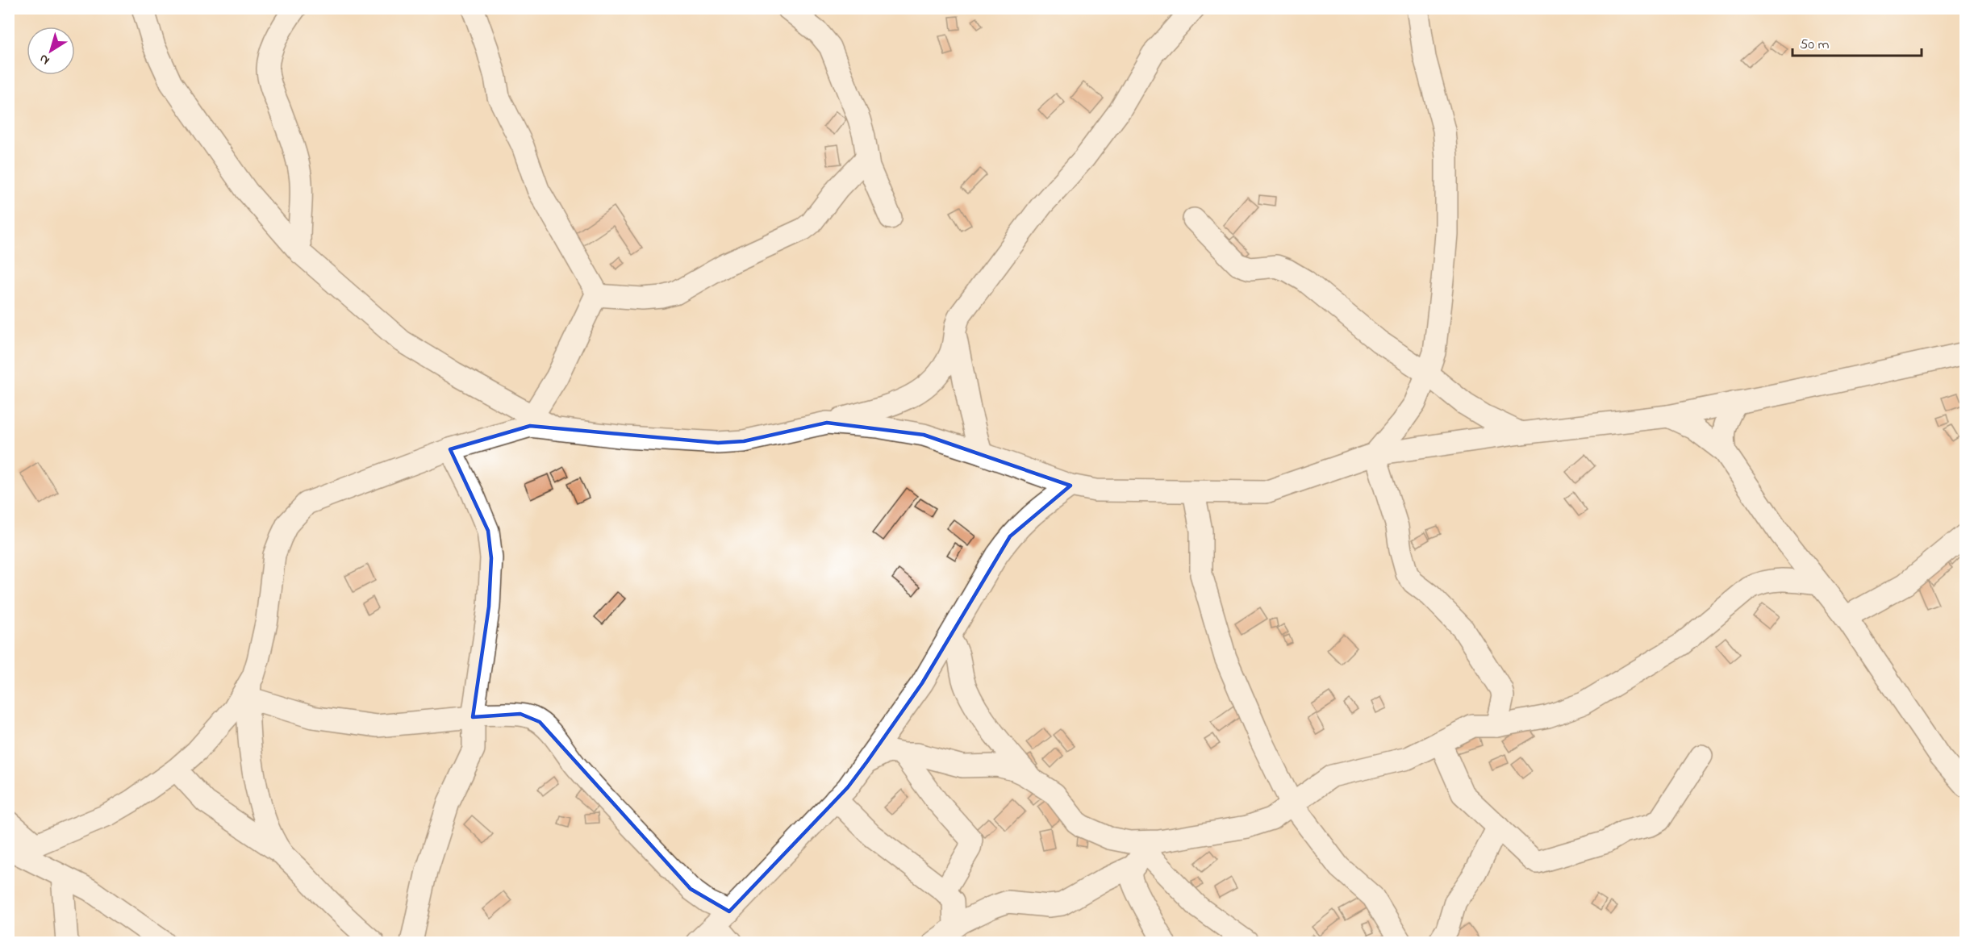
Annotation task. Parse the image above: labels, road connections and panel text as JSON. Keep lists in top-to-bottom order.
{
  "scale_bar": "50 m",
  "north": "bottom left"
}
